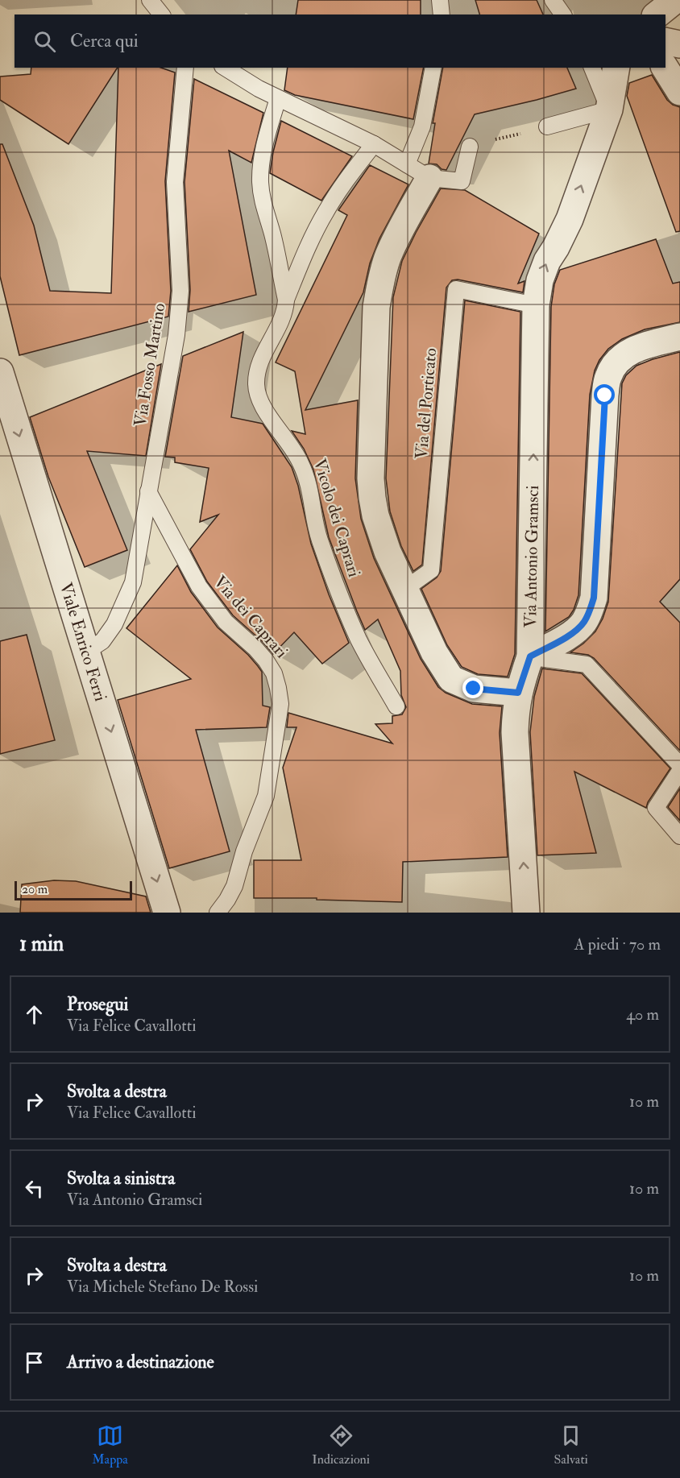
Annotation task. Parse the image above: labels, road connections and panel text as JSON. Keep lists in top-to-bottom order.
{
  "streets": {
    "street": ["Via Antonio Gramsci", "Viale Enrico Ferri"],
    "lane": [
      "Via Fosso Martino",
      "Via del Porticato",
      "Vicolo dei Caprari",
      "Via dei Caprari"
    ]
  },
  "crossings": [
    ["Via Fosso Martino", "Via dei Caprari"],
    ["Via Fosso Martino", "Viale Enrico Ferri"],
    ["Via del Porticato", "Via Antonio Gramsci"]
  ],
  "one_way": ["Viale Enrico Ferri"],
  "scale_bar": "20 m",
  "page": {
    "search": "Cerca qui",
    "scale": "20 m",
    "heading": ["1 min", "A piedi · 70 m"],
    "list": [
      ["Prosegui", "Via Felice Cavallotti", "40 m"],
      ["Svolta a destra", "Via Felice Cavallotti", "10 m"],
      ["Svolta a sinistra", "Via Antonio Gramsci", "10 m"],
      ["Svolta a destra", "Via Michele Stefano De Rossi", "10 m"],
      "Arrivo a destinazione"
    ],
    "nav": ["Mappa", "Indicazioni", "Salvati"]
  }
}
